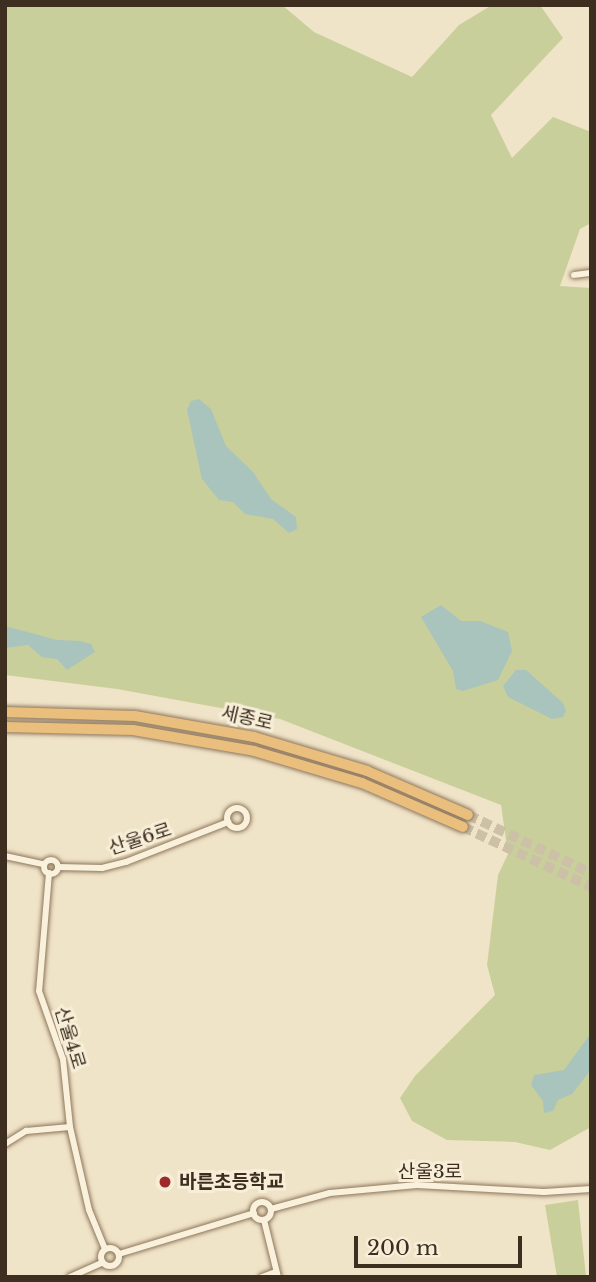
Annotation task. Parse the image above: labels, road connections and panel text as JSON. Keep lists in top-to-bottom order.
{
  "streets": {
    "highway": ["세종로"],
    "street": ["산울6로", "산울4로", "산울3로"]
  },
  "places": ["바른초등학교"],
  "scale_bar": "200 m"
}
